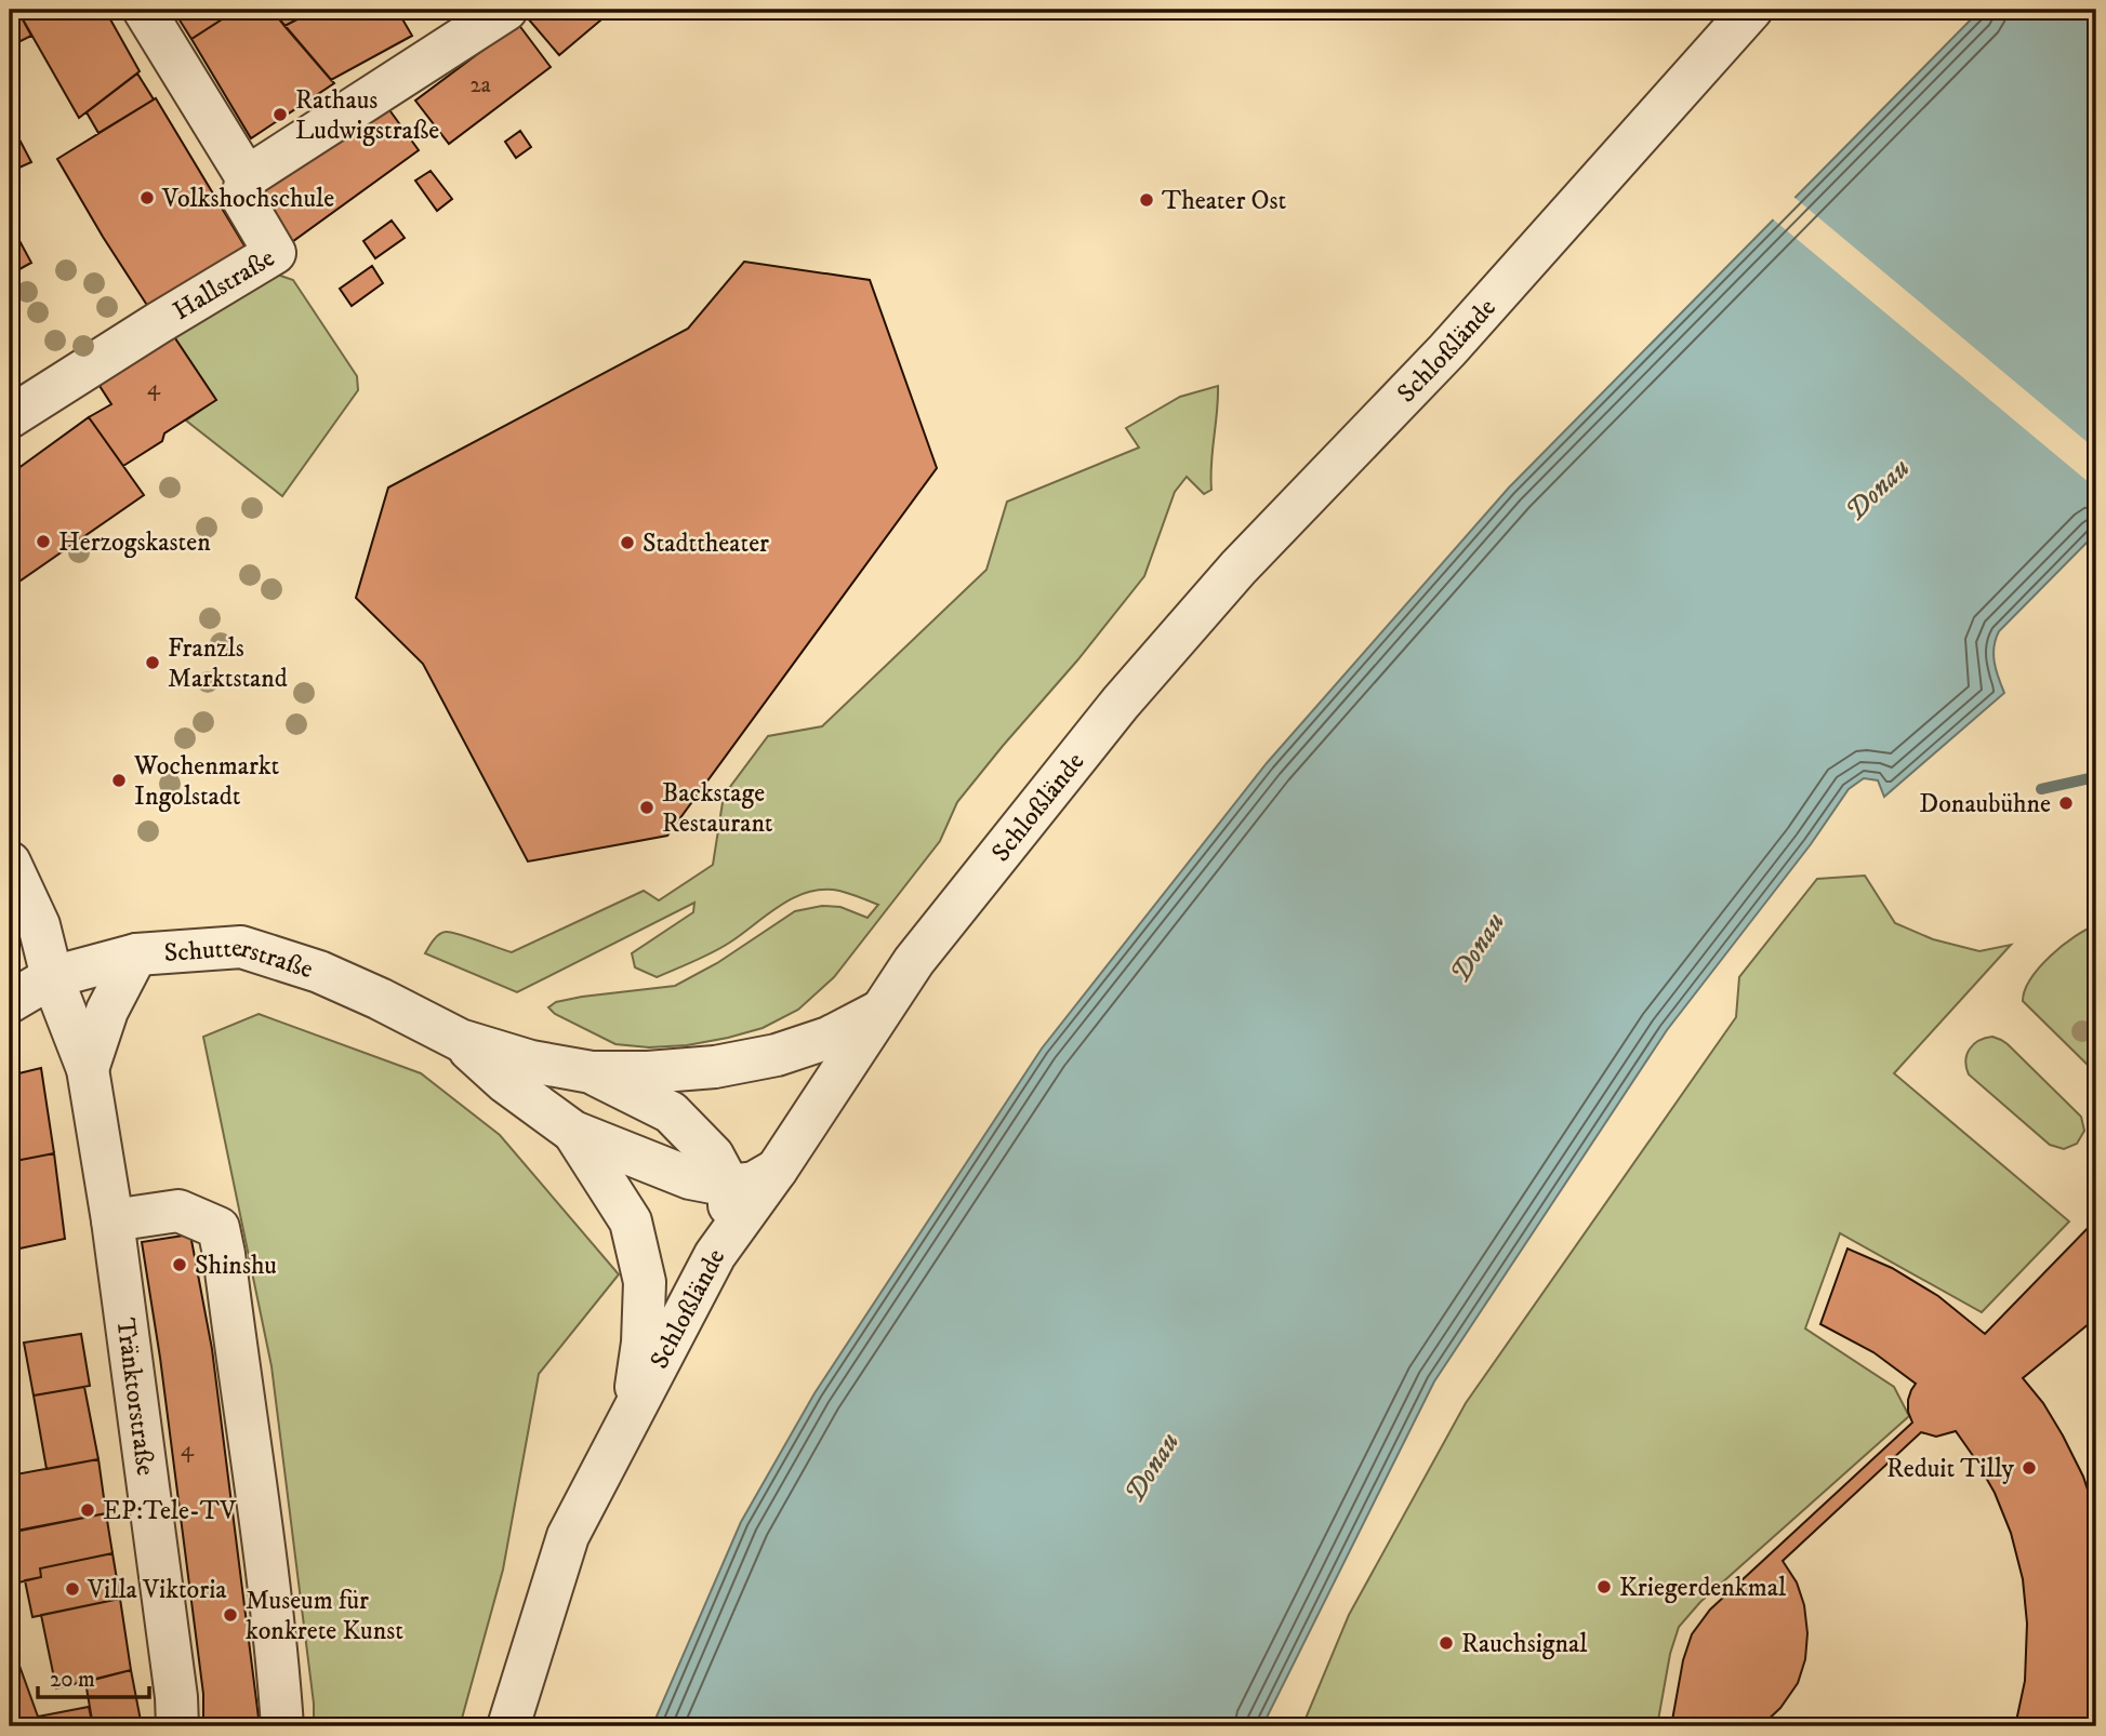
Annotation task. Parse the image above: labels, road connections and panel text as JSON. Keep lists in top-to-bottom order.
{
  "streets": {
    "street": [
      "Hallstraße",
      "Schloßlände",
      "Schutterstraße",
      "Tränktorstraße"
    ]
  },
  "crossings": [
    ["Schloßlände", "Schutterstraße"],
    ["Schutterstraße", "Tränktorstraße"]
  ],
  "water": ["Donau"],
  "places": [
    "Rathaus Ludwigstraße",
    "Volkshochschule",
    "Theater Ost",
    "Herzogskasten",
    "Stadttheater",
    "Franzls Marktstand",
    "Wochenmarkt Ingolstadt",
    "Donaubühne",
    "Backstage Restaurant",
    "Shinshu",
    "Reduit Tilly",
    "EP:Tele-TV",
    "Kriegerdenkmal",
    "Villa Viktoria",
    "Museum für konkrete Kunst",
    "Rauchsignal"
  ],
  "house_numbers": ["2a", "4", "4"],
  "scale_bar": "20 m"
}
